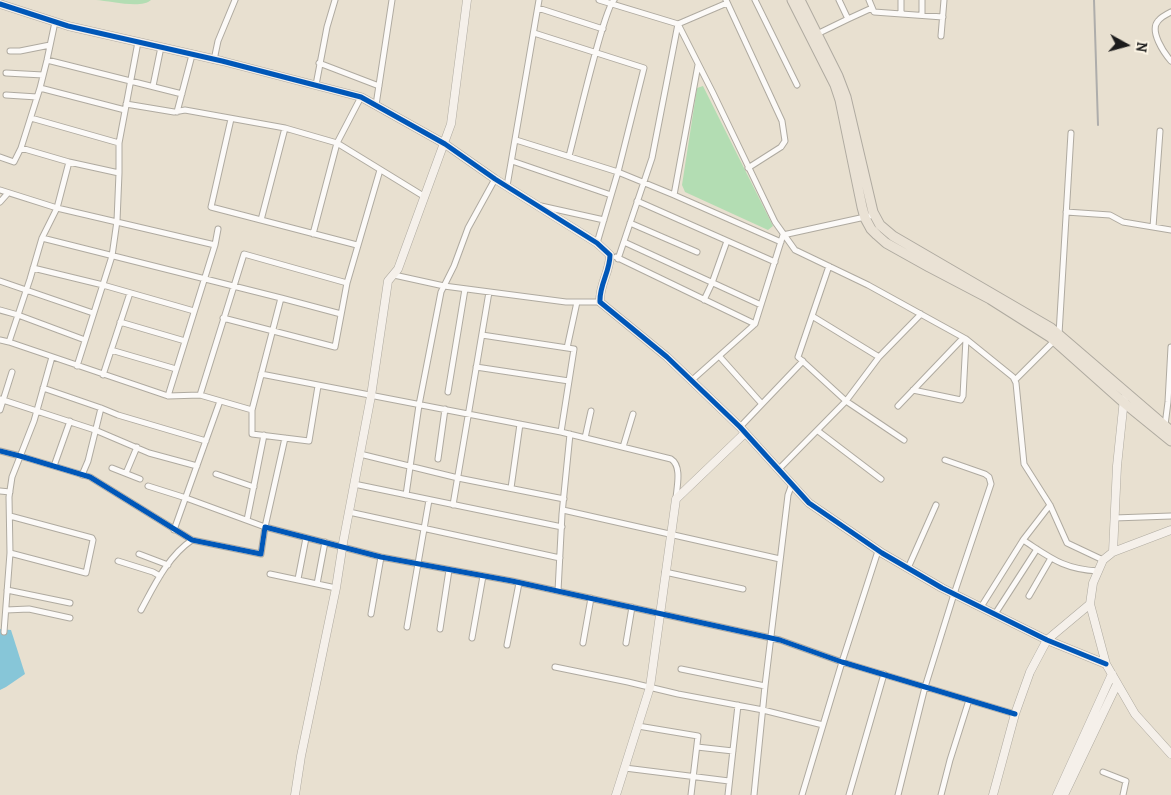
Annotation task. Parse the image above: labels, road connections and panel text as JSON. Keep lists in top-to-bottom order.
{
  "north": "right"
}
